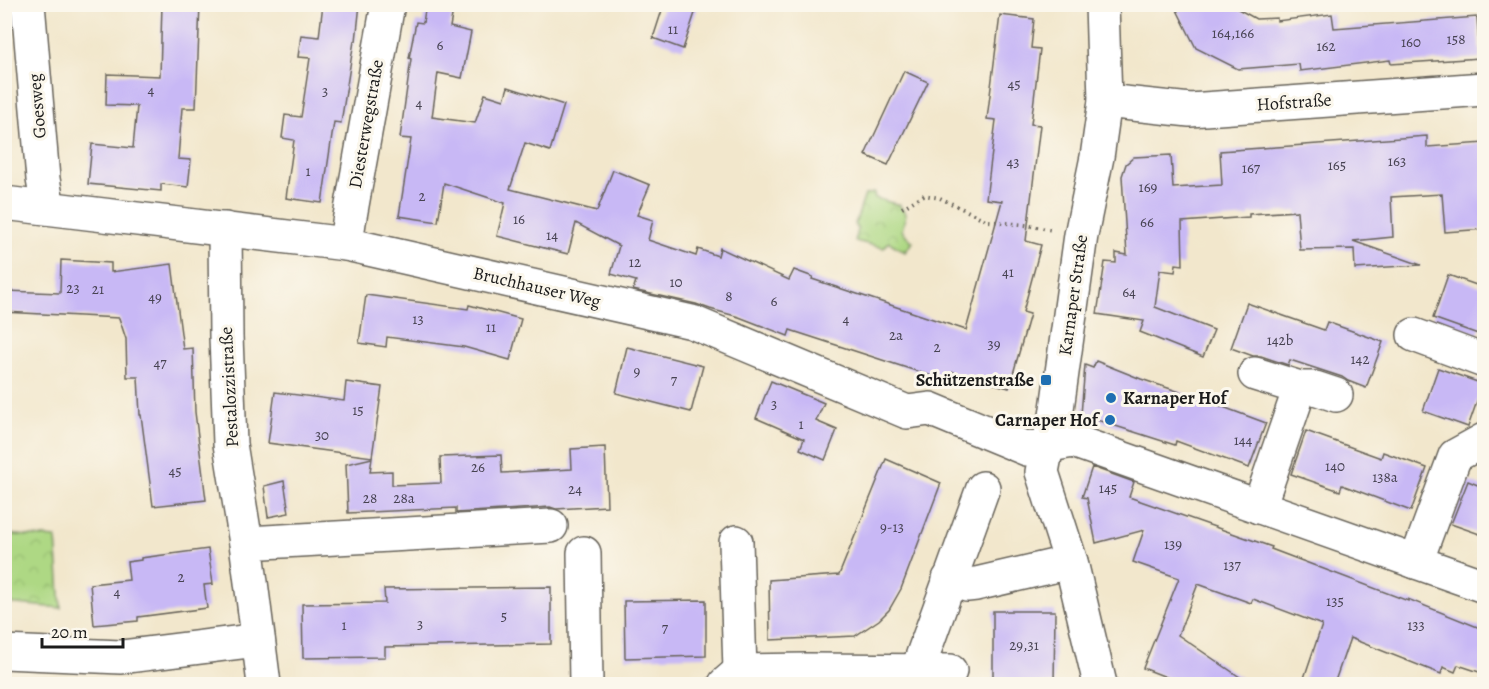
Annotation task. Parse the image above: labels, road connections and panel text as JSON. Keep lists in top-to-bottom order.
{
  "streets": {
    "street": [
      "Hofstraße",
      "Goesweg",
      "Diesterwegstraße",
      "Bruchhauser Weg",
      "Karnaper Straße",
      "Pestalozzistraße"
    ]
  },
  "crossings": [
    ["Hofstraße", "Karnaper Straße"],
    ["Goesweg", "Bruchhauser Weg"],
    ["Diesterwegstraße", "Bruchhauser Weg"],
    ["Bruchhauser Weg", "Karnaper Straße"],
    ["Bruchhauser Weg", "Pestalozzistraße"]
  ],
  "places": {
    "transit": ["Schützenstraße"],
    "other": ["Karnaper Hof", "Carnaper Hof"]
  },
  "house_numbers": [
    "11",
    "164,166",
    "158",
    "160",
    "6",
    "162",
    "45",
    "4",
    "3",
    "4",
    "163",
    "43",
    "165",
    "167",
    "1",
    "169",
    "2",
    "16",
    "66",
    "14",
    "12",
    "41",
    "10",
    "23",
    "21",
    "64",
    "8",
    "49",
    "6",
    "13",
    "4",
    "11",
    "2a",
    "142b",
    "39",
    "2",
    "142",
    "47",
    "9",
    "7",
    "3",
    "15",
    "1",
    "30",
    "144",
    "140",
    "26",
    "45",
    "138a",
    "145",
    "24",
    "28",
    "28a",
    "9-13",
    "139",
    "137",
    "2",
    "4",
    "135",
    "5",
    "3",
    "1",
    "133",
    "7",
    "29,31"
  ],
  "scale_bar": "20 m"
}
